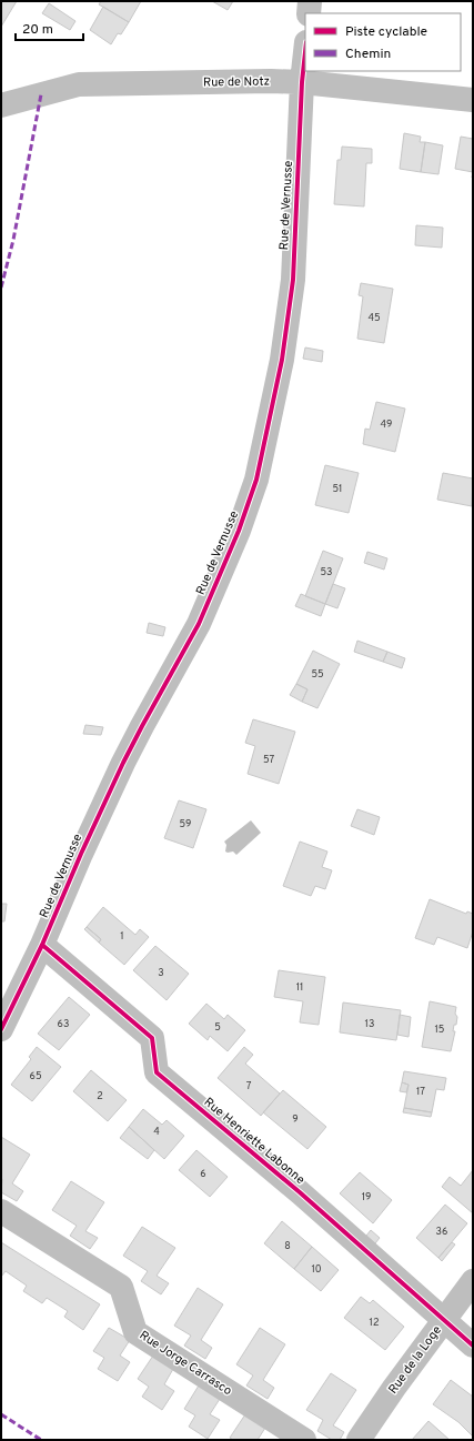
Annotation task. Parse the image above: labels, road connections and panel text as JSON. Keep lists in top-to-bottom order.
{
  "streets": {
    "street": [
      "Rue de Notz",
      "Rue de Vernusse",
      "Rue Henriette Labonne",
      "Rue de la Loge",
      "Rue Jorge Carrasco"
    ]
  },
  "crossings": [
    ["Rue de Notz", "Rue de Vernusse"],
    ["Rue de Vernusse", "Rue Henriette Labonne"],
    ["Rue Henriette Labonne", "Rue de la Loge"]
  ],
  "house_numbers": [
    "45",
    "49",
    "51",
    "53",
    "55",
    "57",
    "59",
    "1",
    "3",
    "11",
    "63",
    "13",
    "5",
    "15",
    "65",
    "7",
    "17",
    "2",
    "9",
    "4",
    "6",
    "19",
    "36",
    "8",
    "10",
    "12"
  ],
  "legend": ["Piste cyclable", "Chemin"],
  "scale_bar": "20 m"
}
